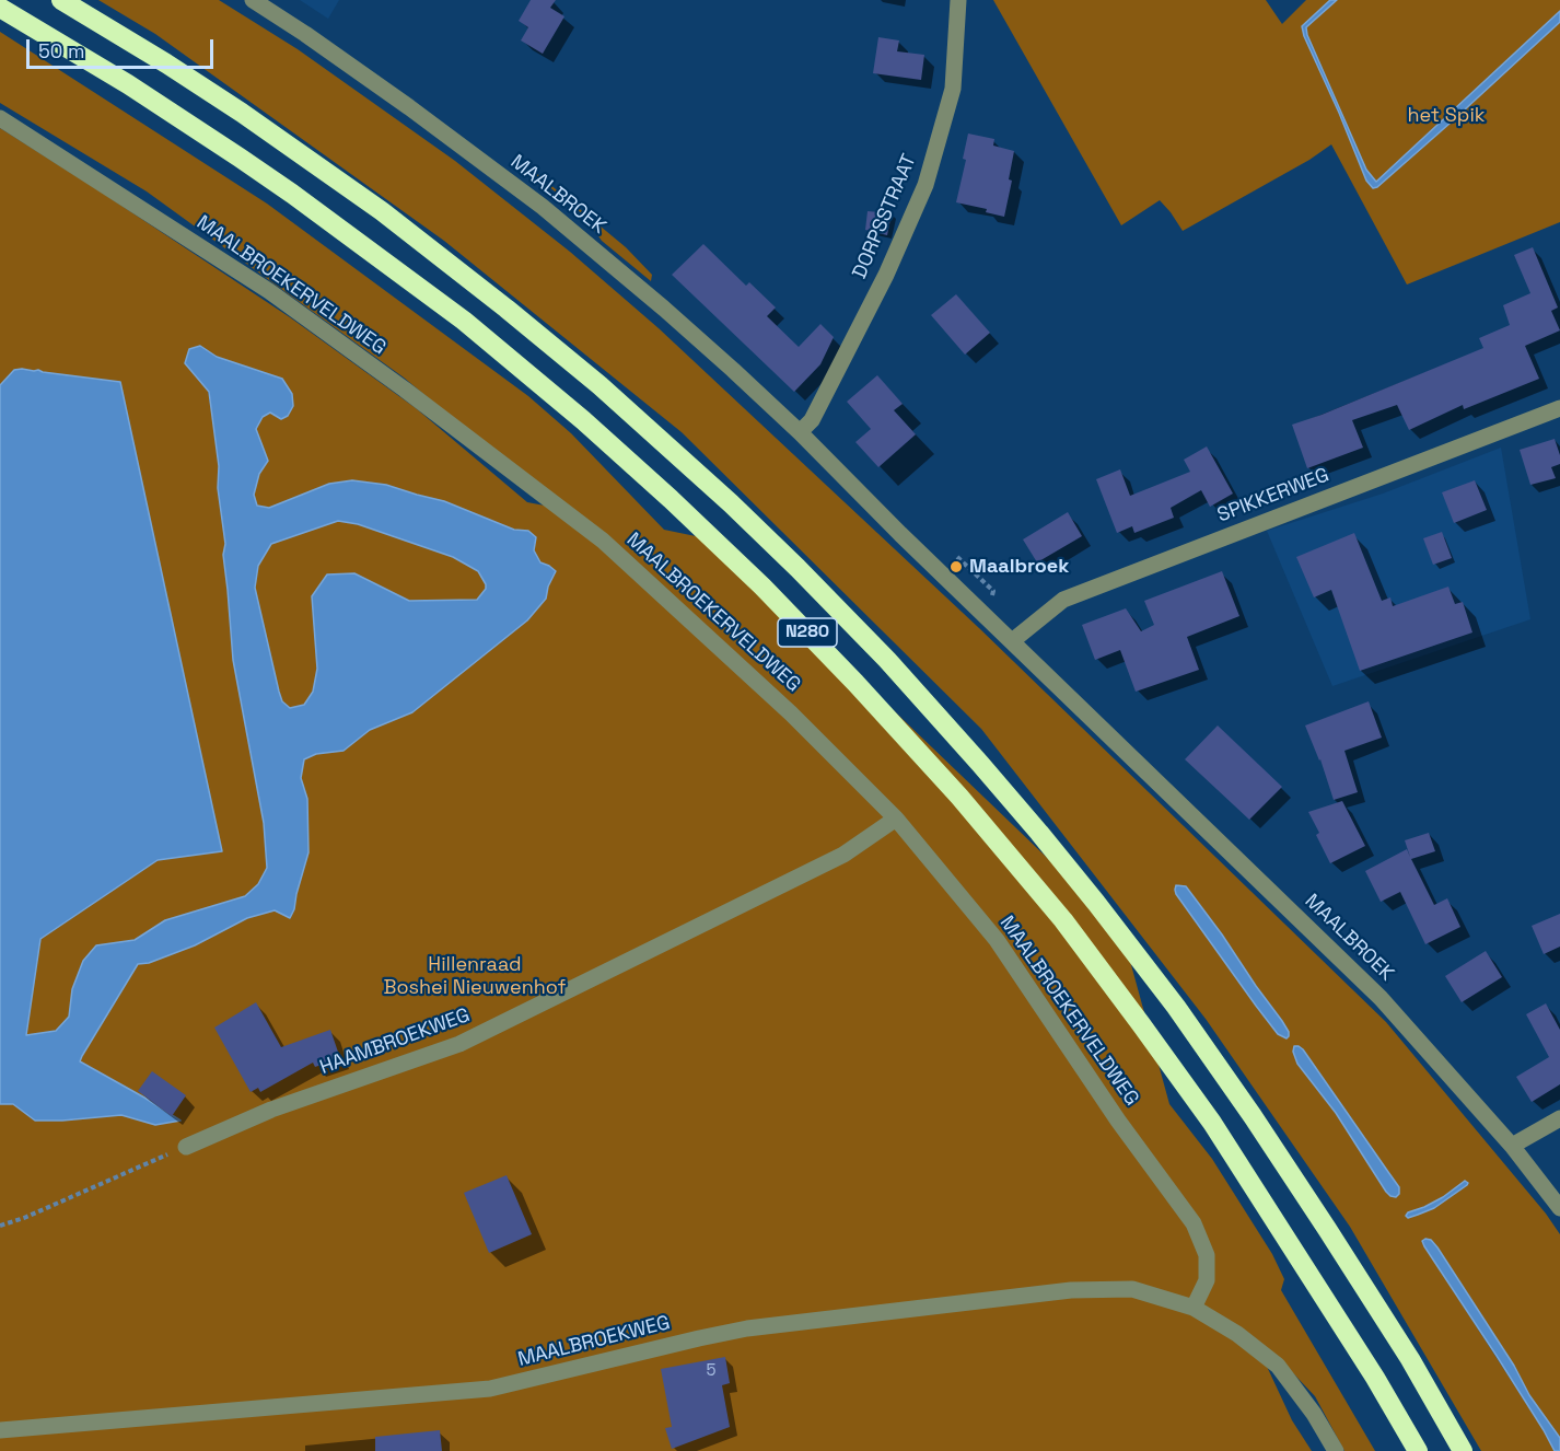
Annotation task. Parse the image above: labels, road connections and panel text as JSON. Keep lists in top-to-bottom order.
{
  "streets": {
    "highway": ["N280"],
    "street": [
      "MAALBROEK",
      "DORPSSTRAAT",
      "MAALBROEKERVELDWEG",
      "SPIKKERWEG",
      "HAAMBROEKWEG",
      "MAALBROEKWEG"
    ]
  },
  "crossings": [
    ["MAALBROEK", "DORPSSTRAAT"],
    ["MAALBROEK", "SPIKKERWEG"],
    ["MAALBROEKERVELDWEG", "HAAMBROEKWEG"],
    ["MAALBROEKERVELDWEG", "MAALBROEKWEG"]
  ],
  "parks": ["het Spik", "Hillenraad Boshei Nieuwenhof"],
  "places": ["Maalbroek"],
  "house_numbers": ["5"],
  "scale_bar": "50 m"
}
